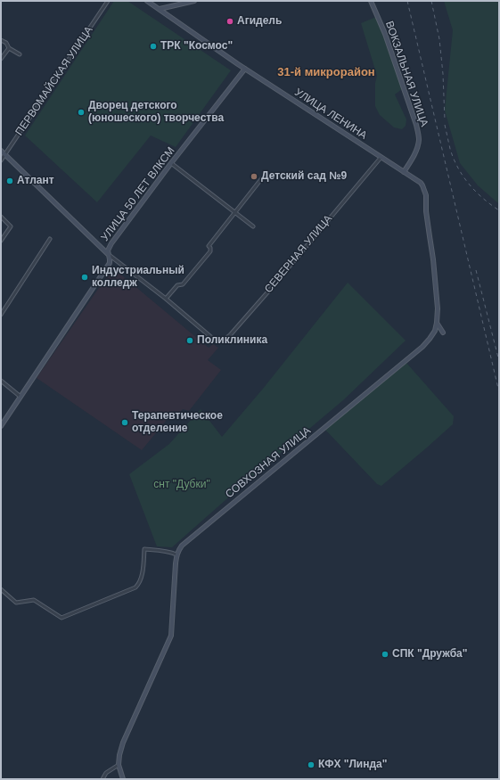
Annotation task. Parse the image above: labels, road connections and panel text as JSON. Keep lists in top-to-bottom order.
{
  "streets": {
    "street": [
      "ВОКЗАЛЬНАЯ УЛИЦА",
      "ПЕРВОМАЙСКАЯ УЛИЦА",
      "УЛИЦА ЛЕНИНА",
      "УЛИЦА 50 ЛЕТ ВЛКСМ",
      "СЕВЕРНАЯ УЛИЦА",
      "СОВХОЗНАЯ УЛИЦА"
    ]
  },
  "crossings": [
    ["ВОКЗАЛЬНАЯ УЛИЦА", "УЛИЦА ЛЕНИНА"],
    ["УЛИЦА ЛЕНИНА", "УЛИЦА 50 ЛЕТ ВЛКСМ"],
    ["УЛИЦА ЛЕНИНА", "СЕВЕРНАЯ УЛИЦА"],
    ["УЛИЦА ЛЕНИНА", "СОВХОЗНАЯ УЛИЦА"]
  ],
  "districts": ["31-й микрорайон"],
  "parks": ["снт \"Дубки\""],
  "places": [
    "Агидель",
    "ТРК \"Космос\"",
    "Дворец детского (юношеского) творчества",
    "Детский сад №9",
    "Атлант",
    "Индустриальный колледж",
    "Поликлиника",
    "Терапевтическое отделение",
    "СПК \"Дружба\"",
    "КФХ \"Линда\""
  ]
}
